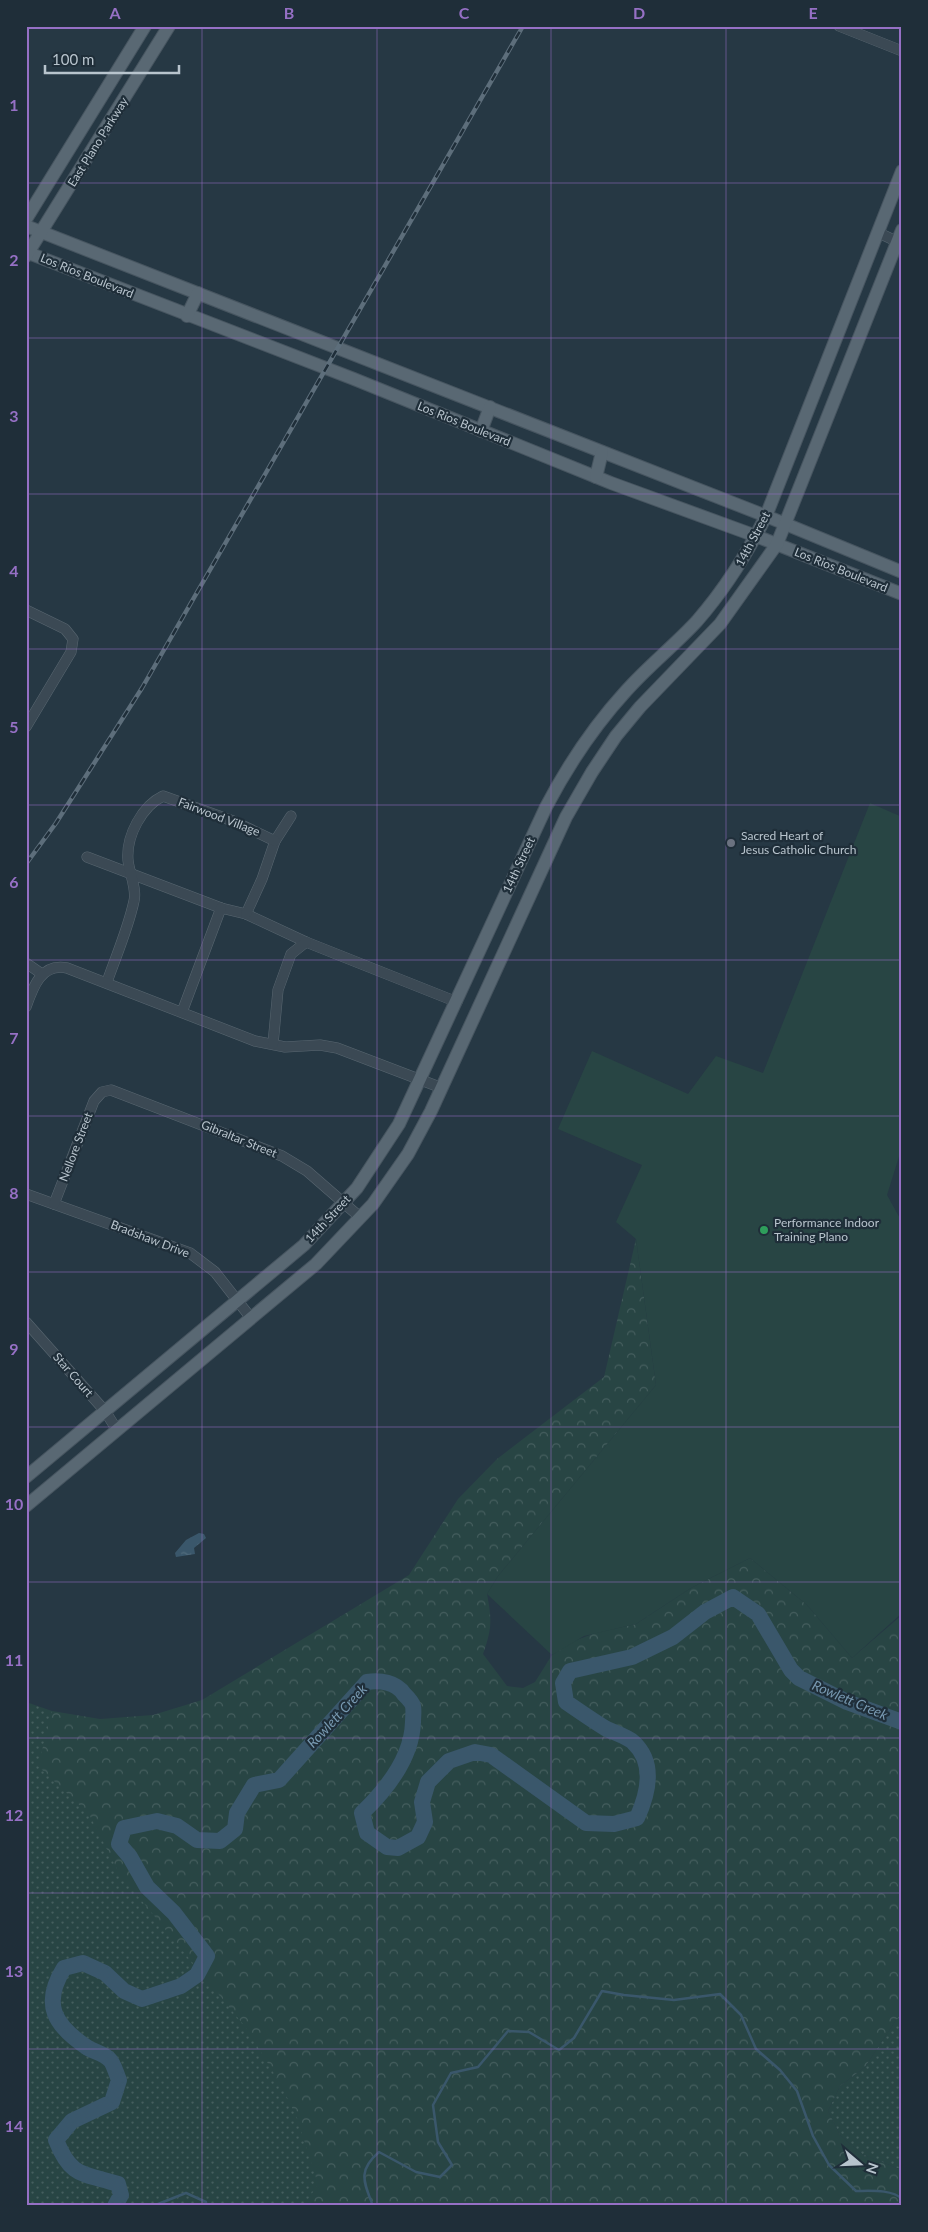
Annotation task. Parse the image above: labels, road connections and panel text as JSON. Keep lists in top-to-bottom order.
{
  "streets": {
    "main road": ["East Plano Parkway", "Los Rios Boulevard", "14th Street"],
    "street": [
      "Fairwood Village",
      "Gibraltar Street",
      "Nellore Street",
      "Bradshaw Drive",
      "Star Court"
    ]
  },
  "crossings": [
    ["East Plano Parkway", "Los Rios Boulevard"],
    ["Los Rios Boulevard", "14th Street"],
    ["14th Street", "Gibraltar Street"],
    ["14th Street", "Bradshaw Drive"],
    ["14th Street", "Star Court"],
    ["Gibraltar Street", "Nellore Street"],
    ["Nellore Street", "Bradshaw Drive"]
  ],
  "water": ["Rowlett Creek"],
  "places": ["Sacred Heart of Jesus Catholic Church", "Performance Indoor Training Plano"],
  "scale_bar": "100 m",
  "north": "right",
  "grid": {
    "columns": [
      "A",
      "B",
      "C",
      "D",
      "E"
    ],
    "rows": [
      "1",
      "2",
      "3",
      "4",
      "5",
      "6",
      "7",
      "8",
      "9",
      "10",
      "11",
      "12",
      "13",
      "14"
    ]
  }
}
